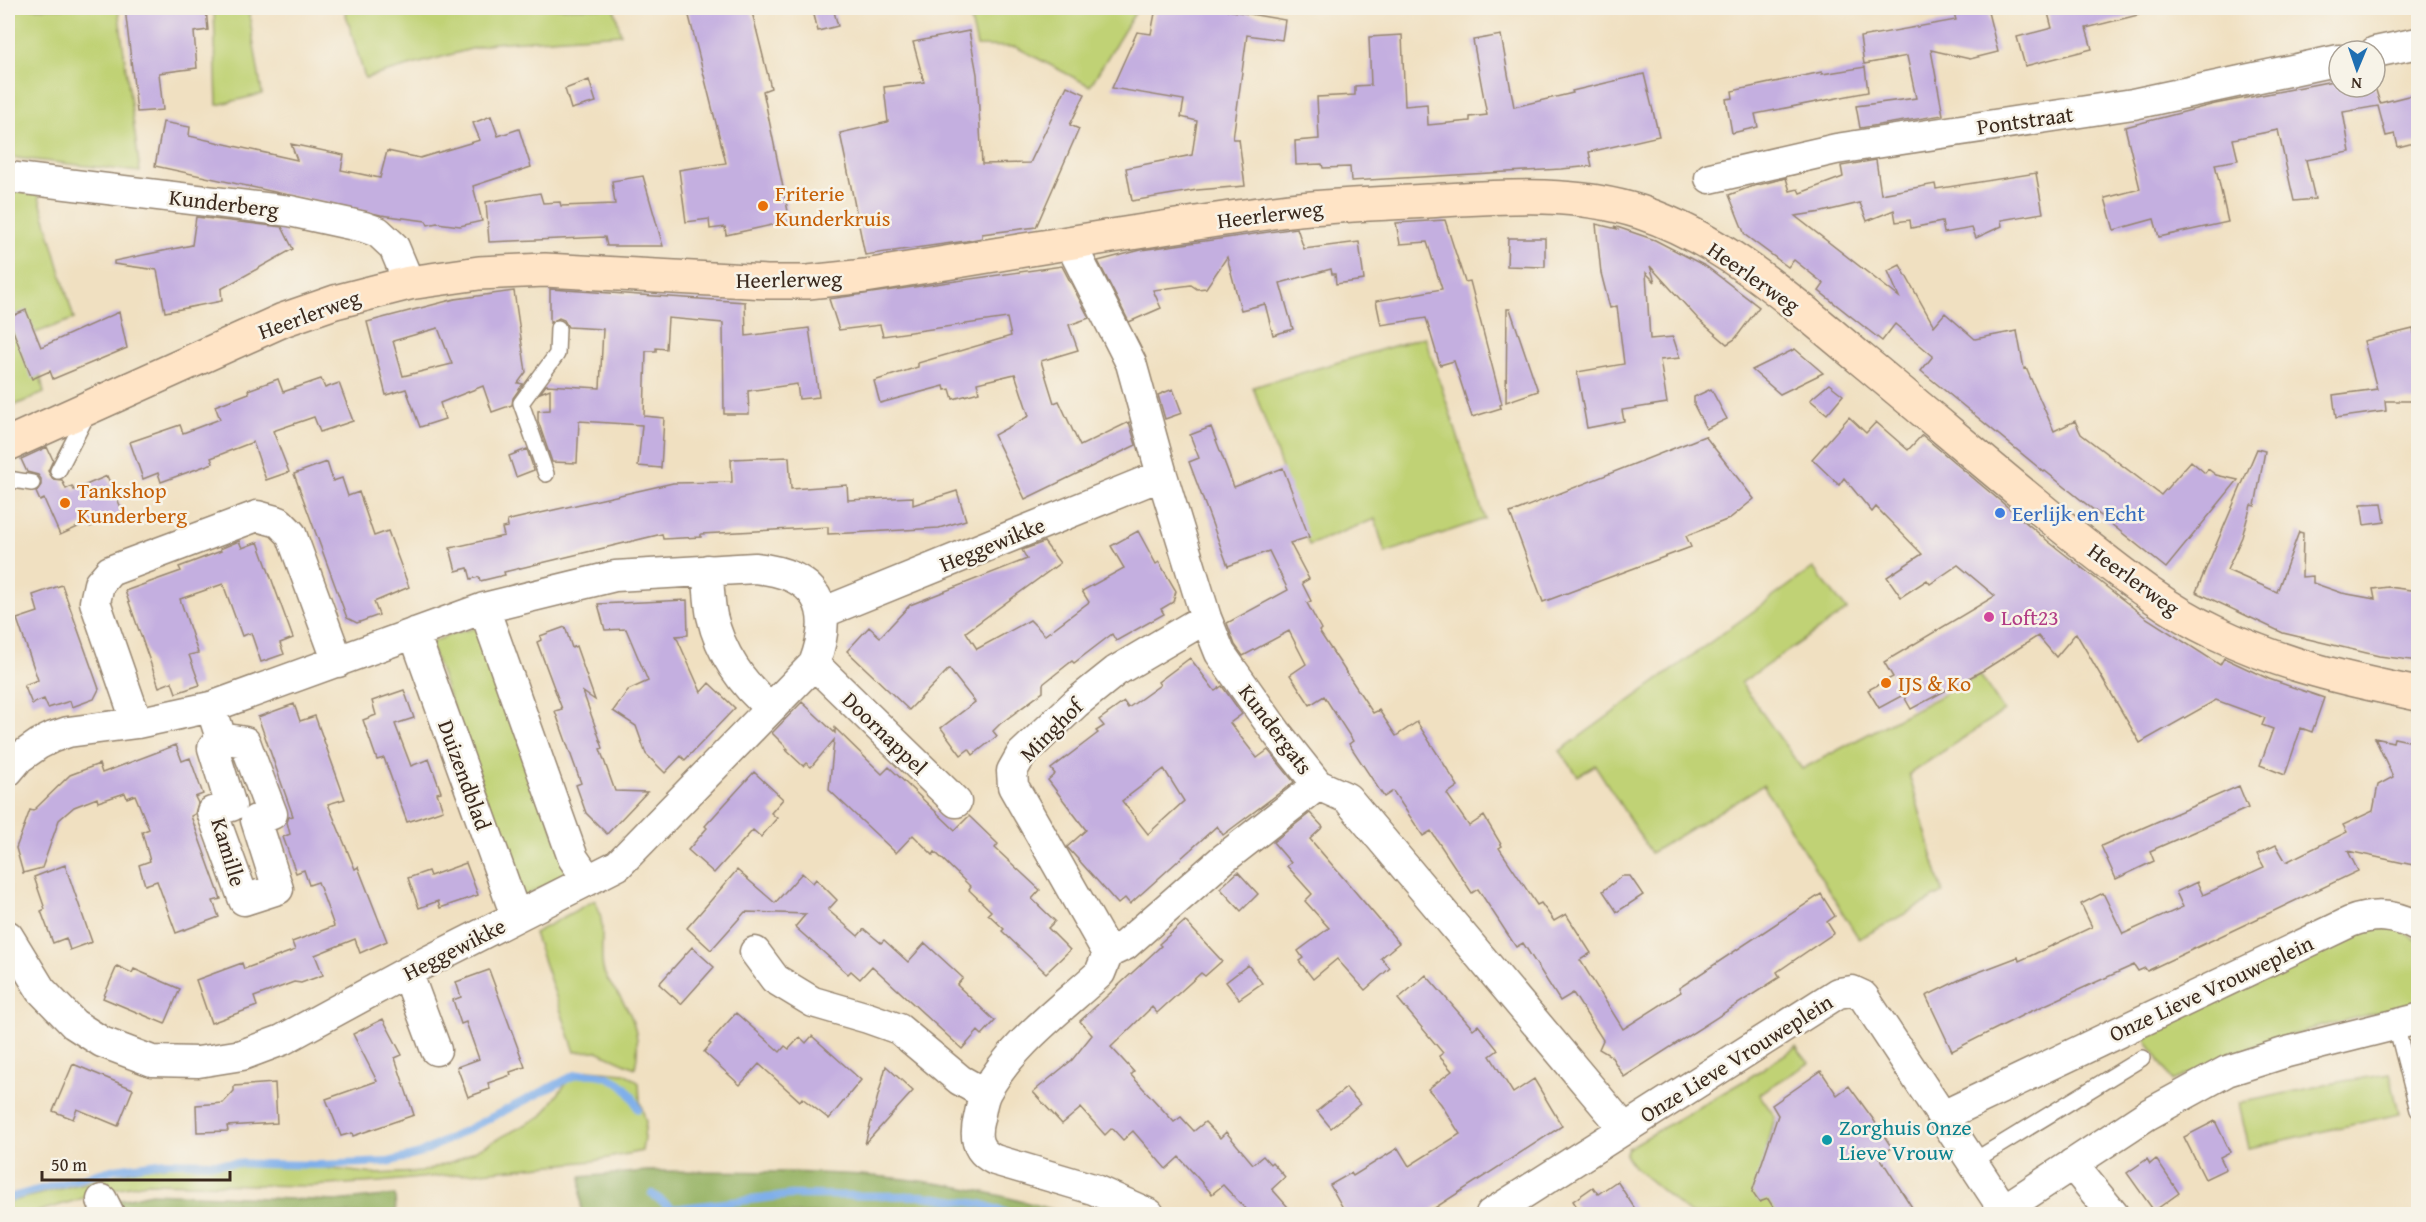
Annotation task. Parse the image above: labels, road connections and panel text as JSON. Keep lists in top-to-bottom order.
{
  "streets": {
    "main road": ["Heerlerweg"],
    "street": [
      "Pontstraat",
      "Kunderberg",
      "Heggewikke",
      "Kundergats",
      "Minghof",
      "Doornappel",
      "Duizendblad",
      "Kamille",
      "Onze Lieve Vrouweplein"
    ]
  },
  "crossings": [
    ["Kunderberg", "Heerlerweg"],
    ["Heerlerweg", "Kundergats"],
    ["Heggewikke", "Kundergats"],
    ["Heggewikke", "Doornappel"],
    ["Heggewikke", "Duizendblad"],
    ["Kundergats", "Minghof"],
    ["Kundergats", "Onze Lieve Vrouweplein"]
  ],
  "places": [
    "Friterie Kunderkruis",
    "Tankshop Kunderberg",
    "Eerlijk en Echt",
    "Loft23",
    "IJS & Ko",
    "Zorghuis Onze Lieve Vrouw"
  ],
  "scale_bar": "50 m",
  "north": "bottom"
}
